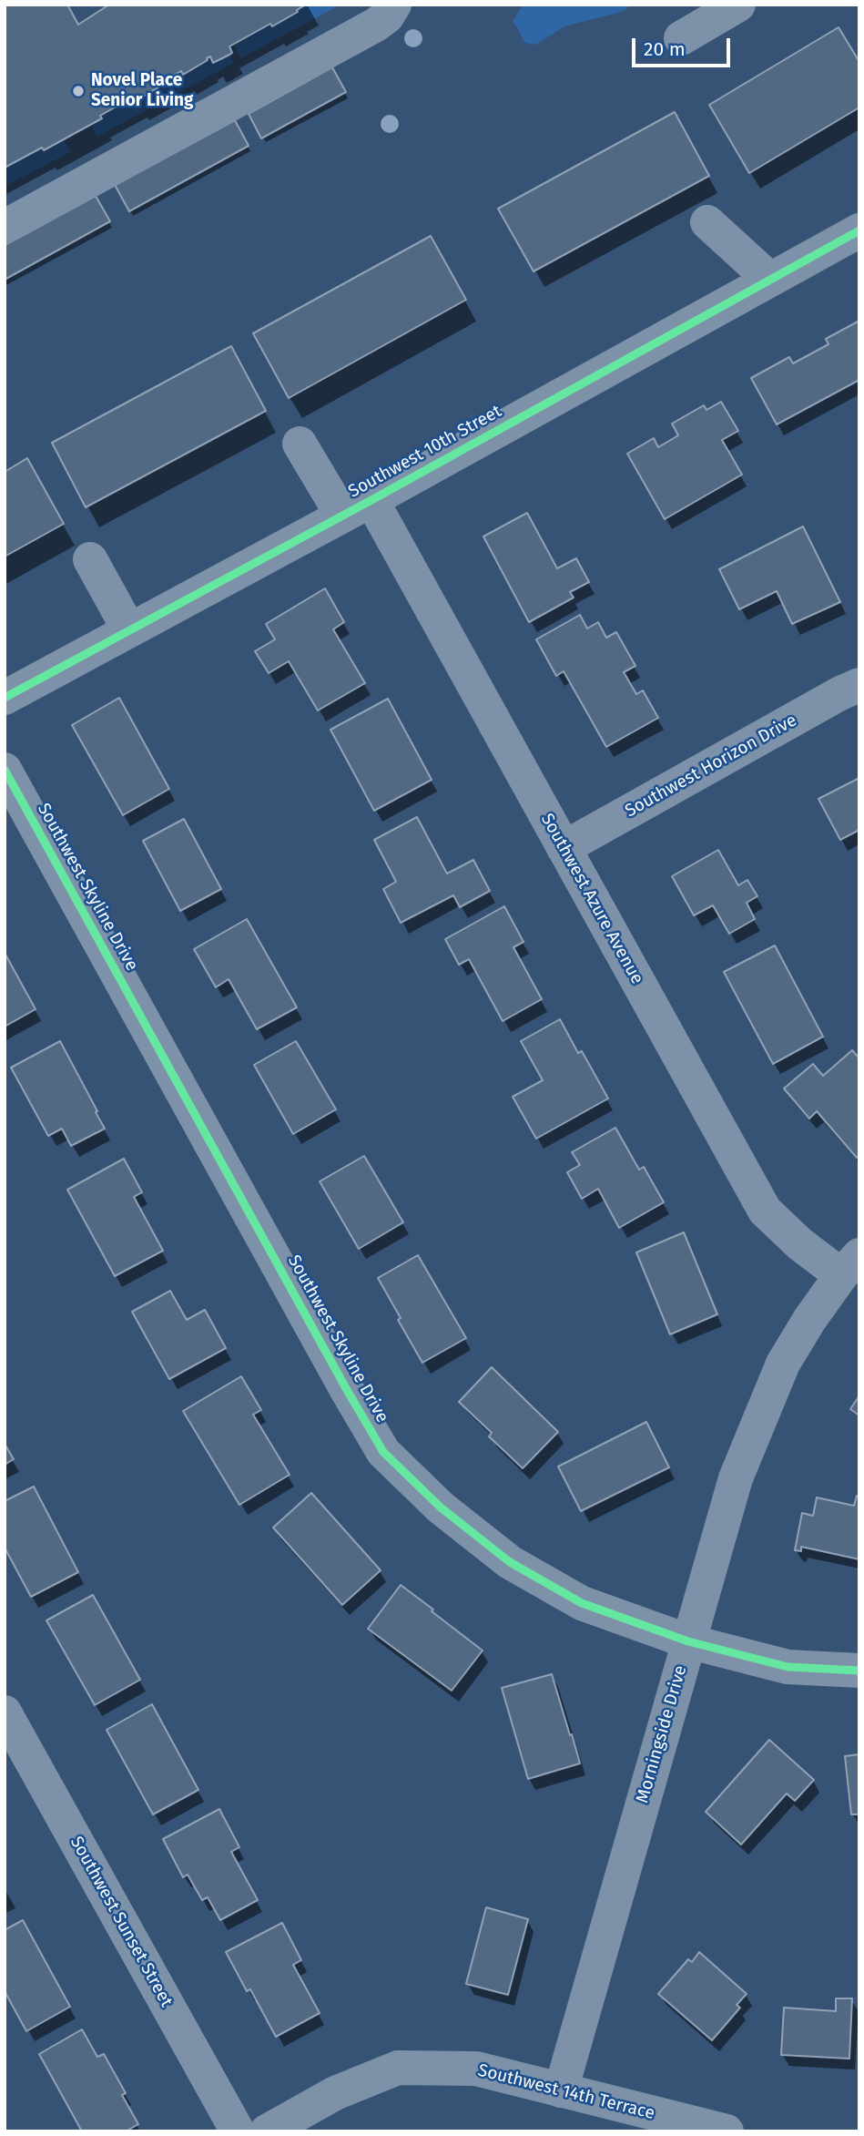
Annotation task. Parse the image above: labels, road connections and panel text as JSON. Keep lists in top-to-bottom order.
{
  "streets": {
    "street": [
      "Southwest 10th Street",
      "Southwest Horizon Drive",
      "Southwest Skyline Drive",
      "Southwest Azure Avenue",
      "Morningside Drive",
      "Southwest Sunset Street",
      "Southwest 14th Terrace"
    ]
  },
  "crossings": [
    ["Southwest 10th Street", "Southwest Azure Avenue"],
    ["Southwest Horizon Drive", "Southwest Azure Avenue"],
    ["Southwest Skyline Drive", "Morningside Drive"],
    ["Southwest Azure Avenue", "Morningside Drive"],
    ["Morningside Drive", "Southwest 14th Terrace"]
  ],
  "places": ["Novel Place Senior Living"],
  "scale_bar": "20 m"
}
